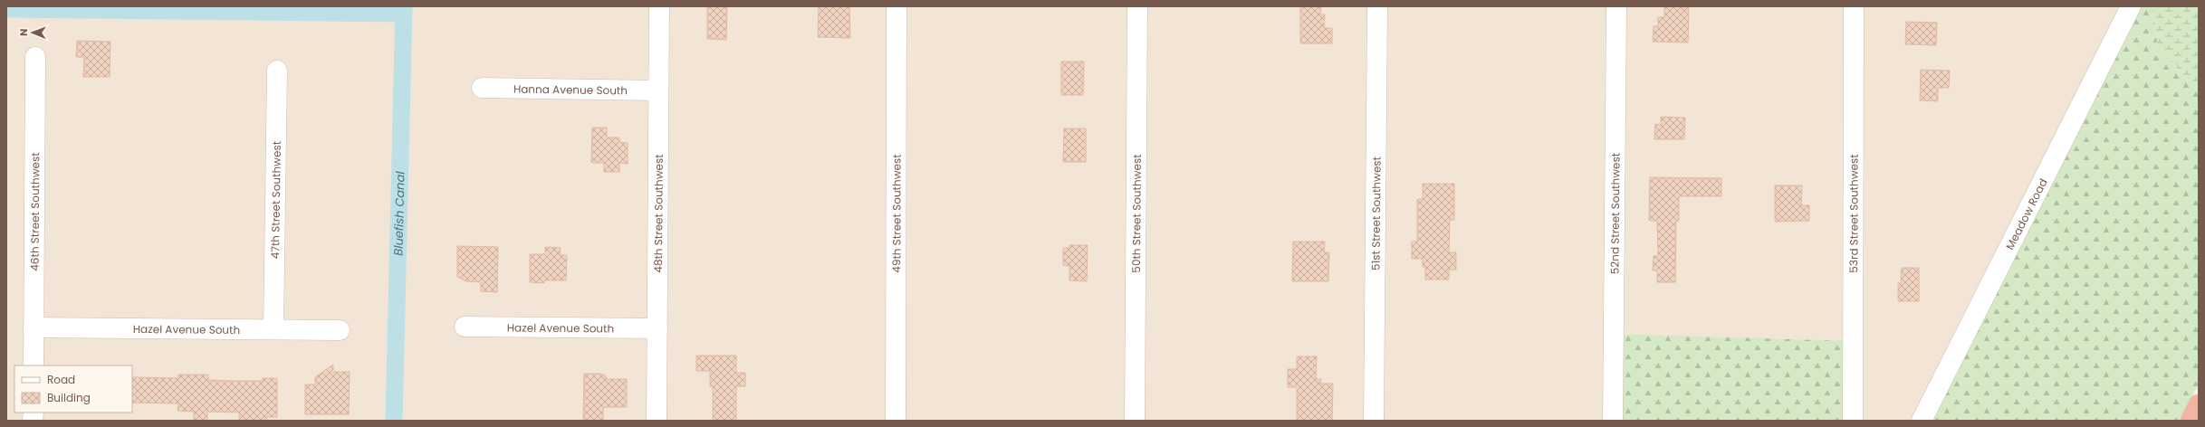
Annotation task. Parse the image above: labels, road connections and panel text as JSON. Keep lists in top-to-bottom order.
{
  "streets": {
    "street": [
      "Hanna Avenue South",
      "47th Street Southwest",
      "46th Street Southwest",
      "48th Street Southwest",
      "49th Street Southwest",
      "50th Street Southwest",
      "51st Street Southwest",
      "52nd Street Southwest",
      "53rd Street Southwest",
      "Meadow Road",
      "Hazel Avenue South"
    ]
  },
  "crossings": [
    ["Hanna Avenue South", "48th Street Southwest"],
    ["47th Street Southwest", "Hazel Avenue South"],
    ["46th Street Southwest", "Hazel Avenue South"],
    ["48th Street Southwest", "Hazel Avenue South"]
  ],
  "water": ["Bluefish Canal"],
  "legend": ["Road", "Building"],
  "north": "left"
}
